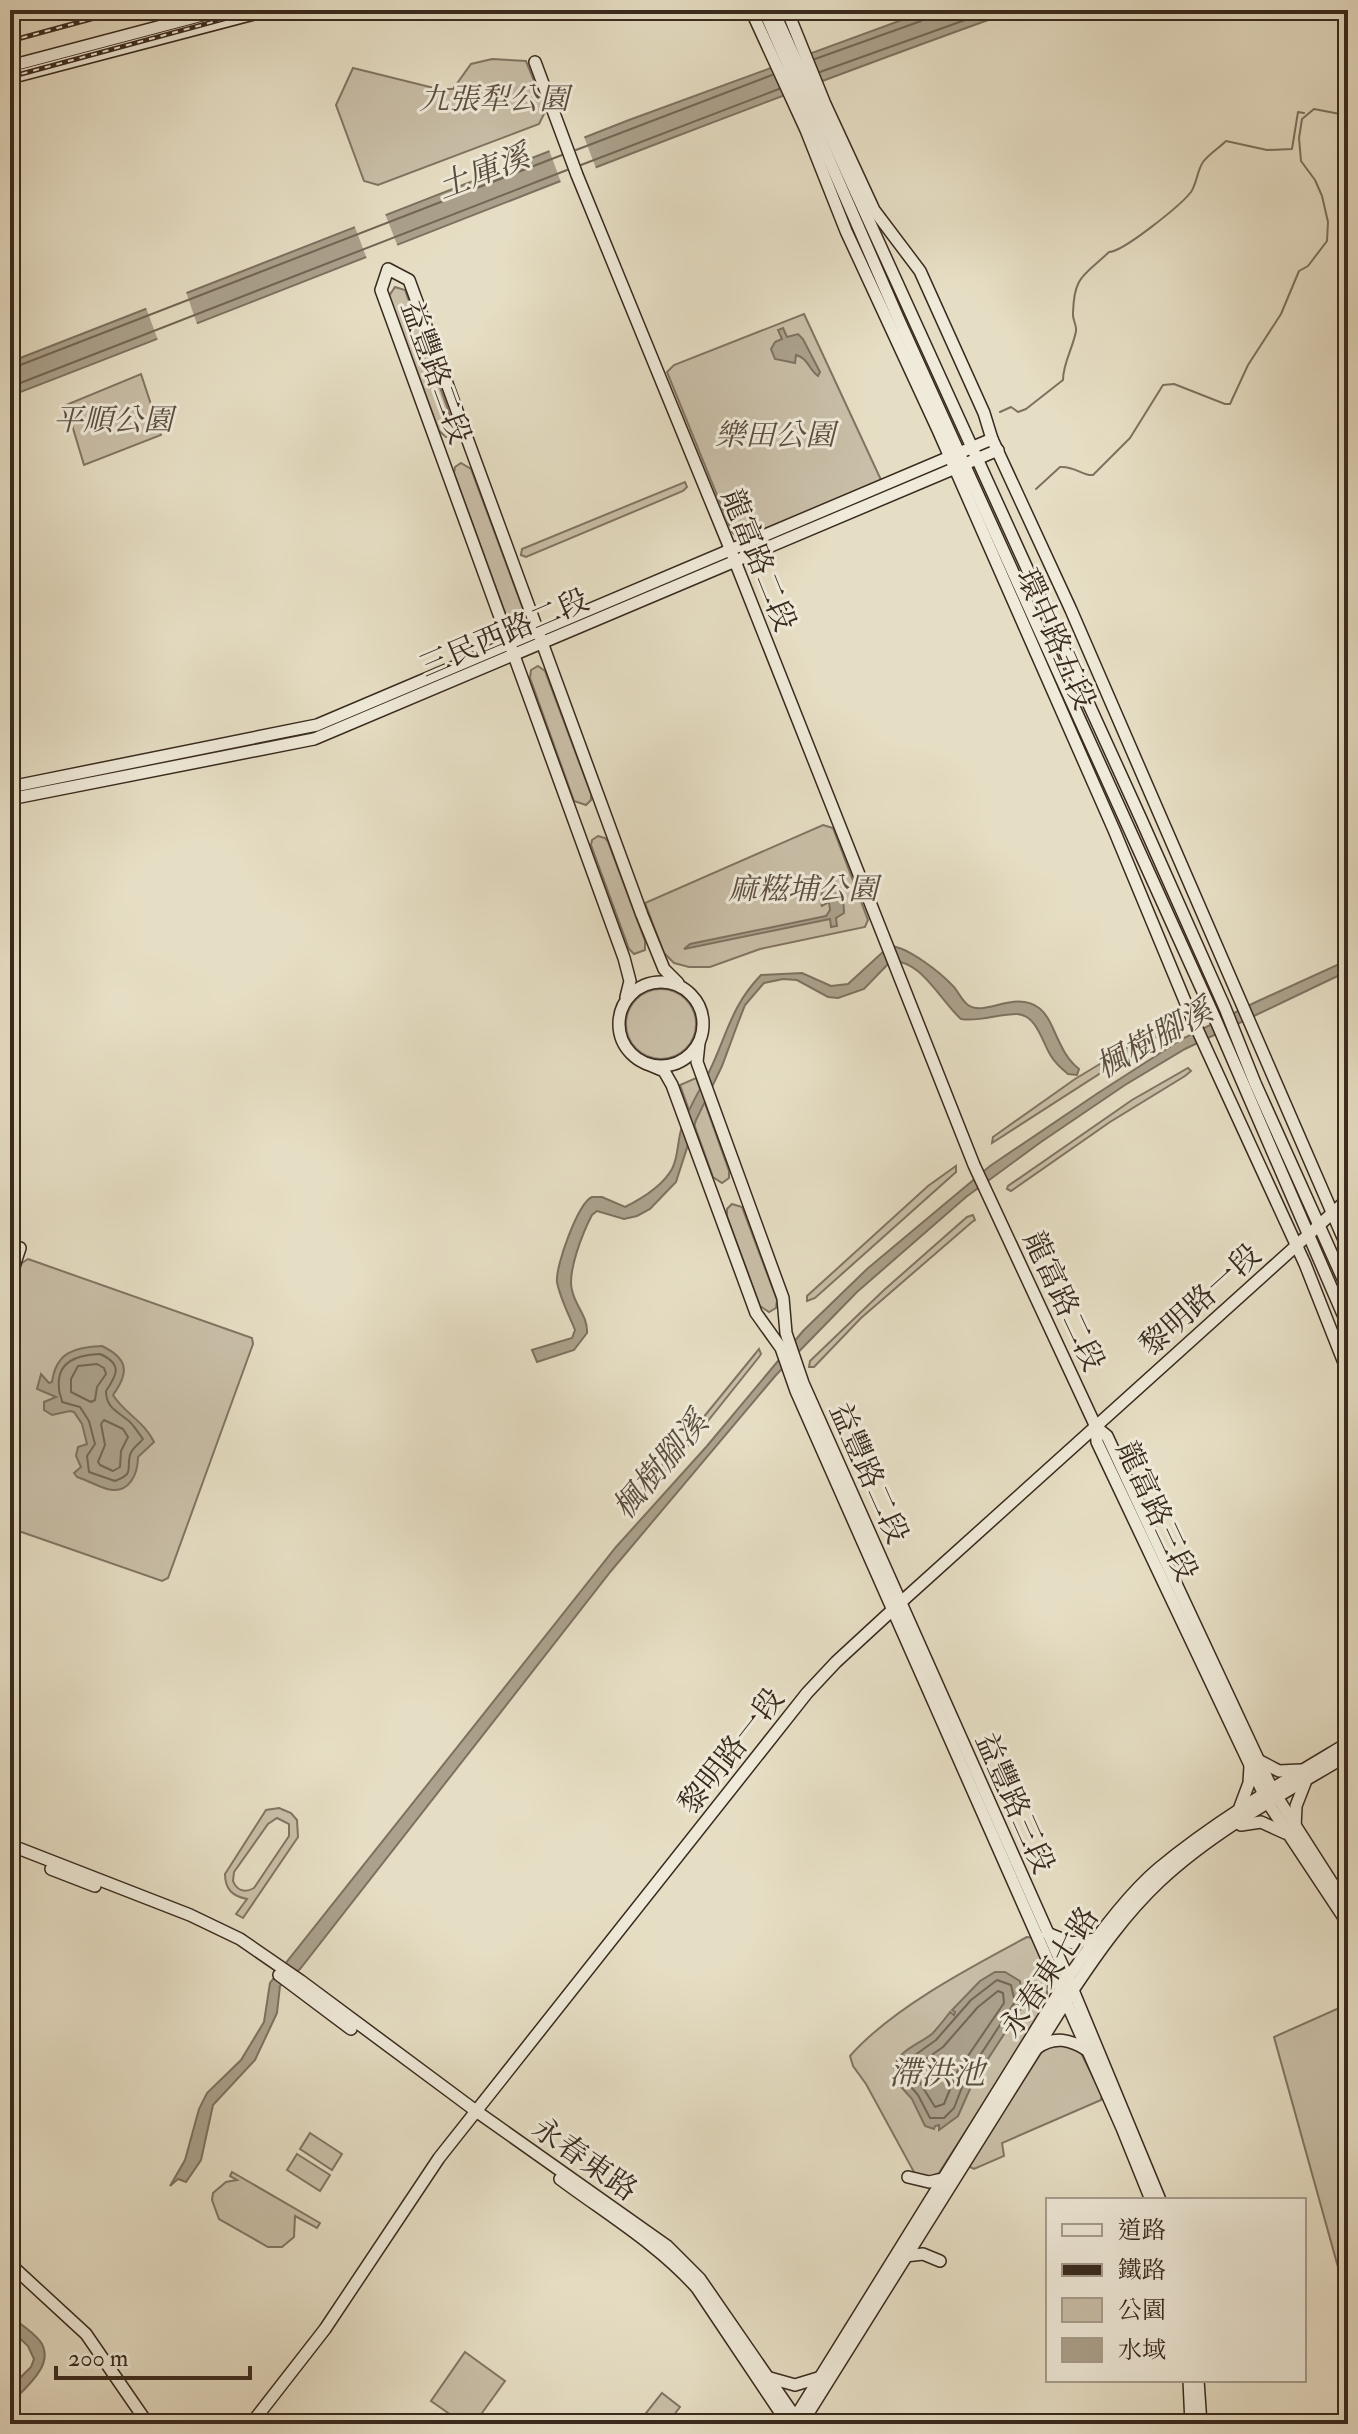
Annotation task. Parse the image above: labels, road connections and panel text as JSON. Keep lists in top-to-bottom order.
{
  "streets": {
    "street": [
      "益豐路二段",
      "龍富路二段",
      "三民西路二段",
      "環中路五段",
      "黎明路一段",
      "龍富路三段",
      "益豐路三段",
      "永春東七路",
      "永春東路"
    ]
  },
  "crossings": [
    ["益豐路二段", "三民西路二段"],
    ["益豐路二段", "黎明路一段"],
    ["益豐路二段", "益豐路三段"],
    ["龍富路二段", "三民西路二段"],
    ["龍富路二段", "黎明路一段"],
    ["龍富路二段", "龍富路三段"],
    ["三民西路二段", "環中路五段"],
    ["環中路五段", "黎明路一段"],
    ["黎明路一段", "龍富路三段"],
    ["黎明路一段", "益豐路三段"],
    ["黎明路一段", "永春東路"],
    ["龍富路三段", "永春東七路"],
    ["益豐路三段", "永春東七路"],
    ["永春東七路", "永春東路"]
  ],
  "water": ["土庫溪", "楓樹腳溪", "滯洪池"],
  "parks": [
    "九張犁公園",
    "平順公園",
    "樂田公園",
    "麻糍埔公園"
  ],
  "legend": [
    "道路",
    "鐵路",
    "公園",
    "水域"
  ],
  "scale_bar": "200 m"
}
